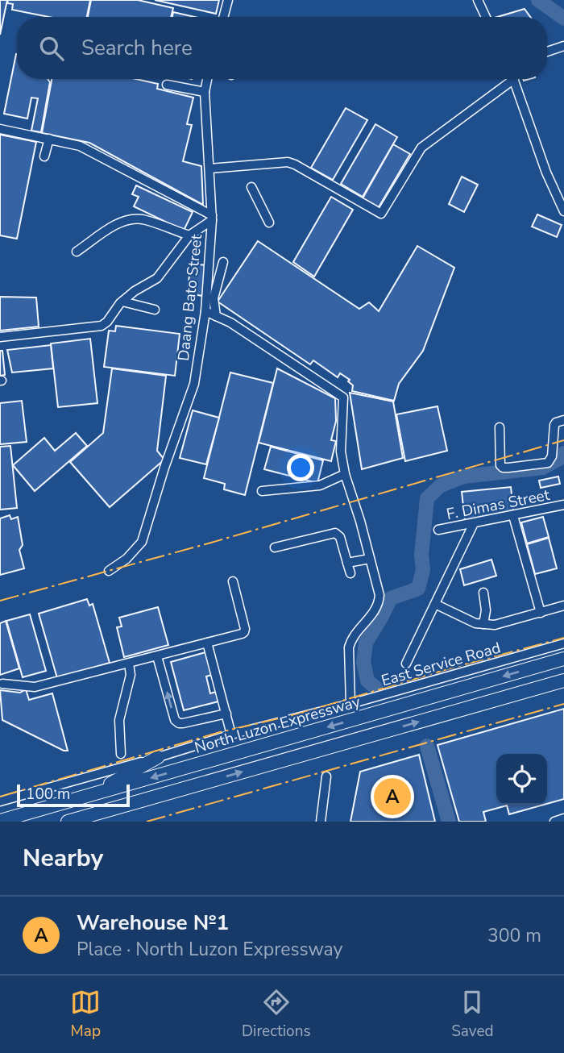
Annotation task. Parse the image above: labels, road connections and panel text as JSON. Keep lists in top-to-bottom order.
{
  "streets": {
    "highway": ["North Luzon Expressway"],
    "street": ["Daang Bato Street", "F. Dimas Street", "East Service Road"]
  },
  "scale_bar": "100 m",
  "page": {
    "search": "Search here",
    "pins": "A",
    "scale": "100 m",
    "heading": "Nearby",
    "list": [
      {
        "mark": "A",
        "name": "Warehouse №1",
        "note": "Place · North Luzon Expressway",
        "value": "300 m"
      }
    ],
    "nav": ["Map", "Directions", "Saved"]
  }
}
